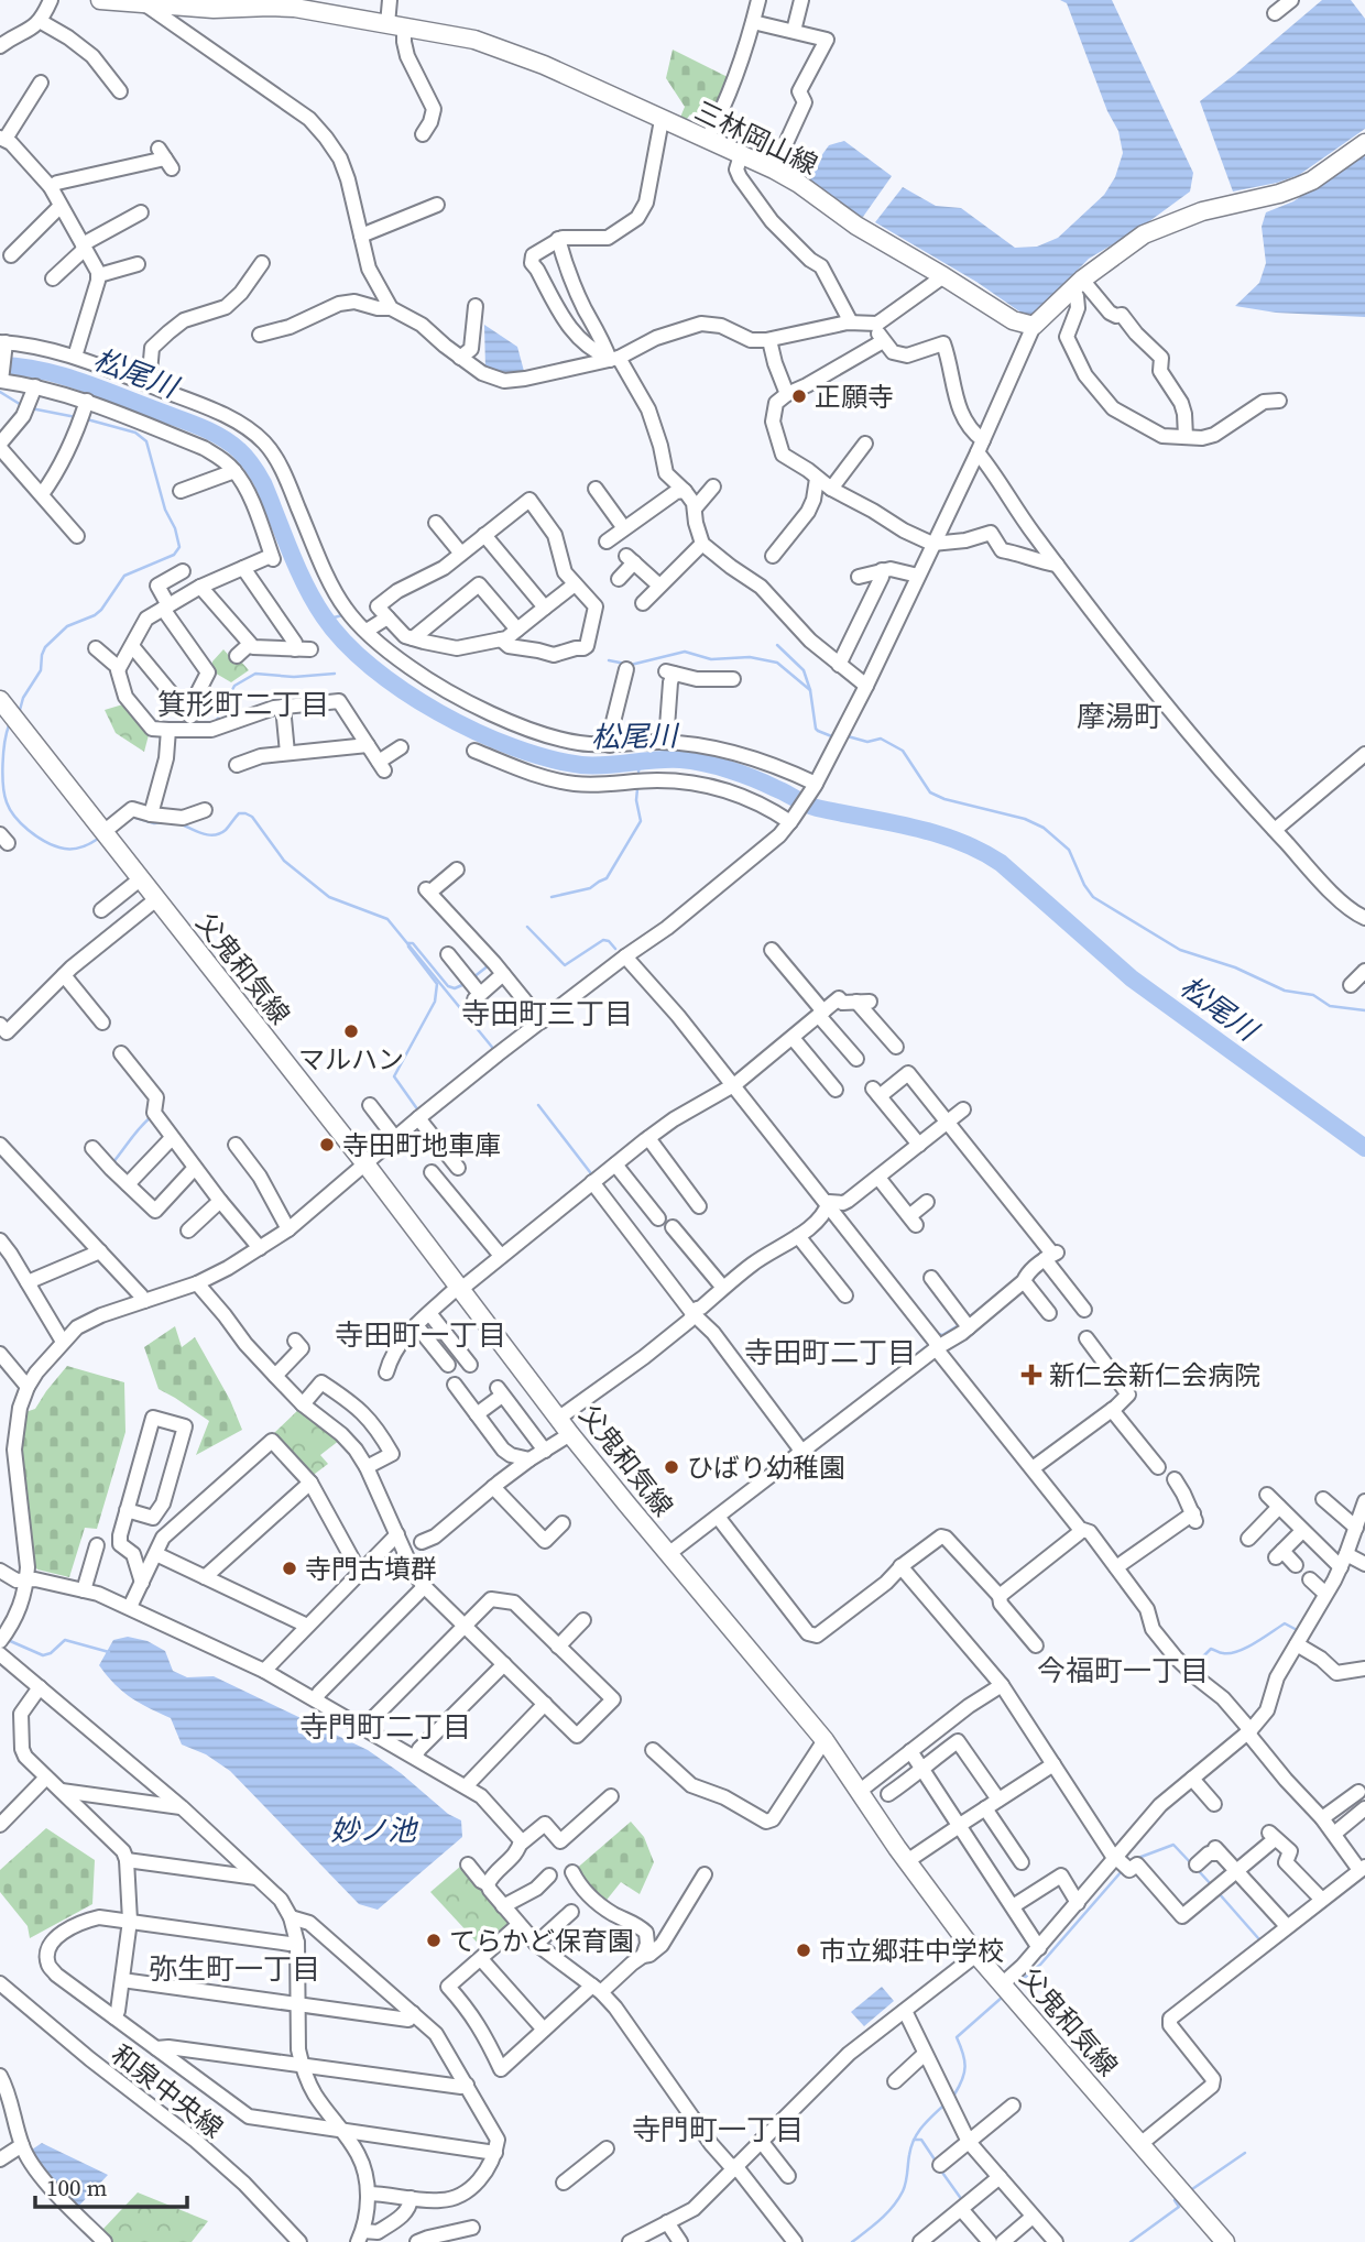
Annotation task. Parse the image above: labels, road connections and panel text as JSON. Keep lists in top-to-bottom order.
{
  "streets": {
    "main road": ["三林岡山線", "父鬼和気線"],
    "street": ["和泉中央線"]
  },
  "districts": [
    "箕形町二丁目",
    "摩湯町",
    "寺田町三丁目",
    "寺田町一丁目",
    "寺田町二丁目",
    "今福町一丁目",
    "寺門町二丁目",
    "弥生町一丁目",
    "寺門町一丁目"
  ],
  "water": ["松尾川", "妙ノ池"],
  "places": {
    "other": [
      "正願寺",
      "マルハン",
      "寺田町地車庫",
      "ひばり幼稚園",
      "寺門古墳群",
      "てらかど保育園",
      "市立郷荘中学校"
    ],
    "health": ["新仁会新仁会病院"]
  },
  "scale_bar": "100 m"
}
